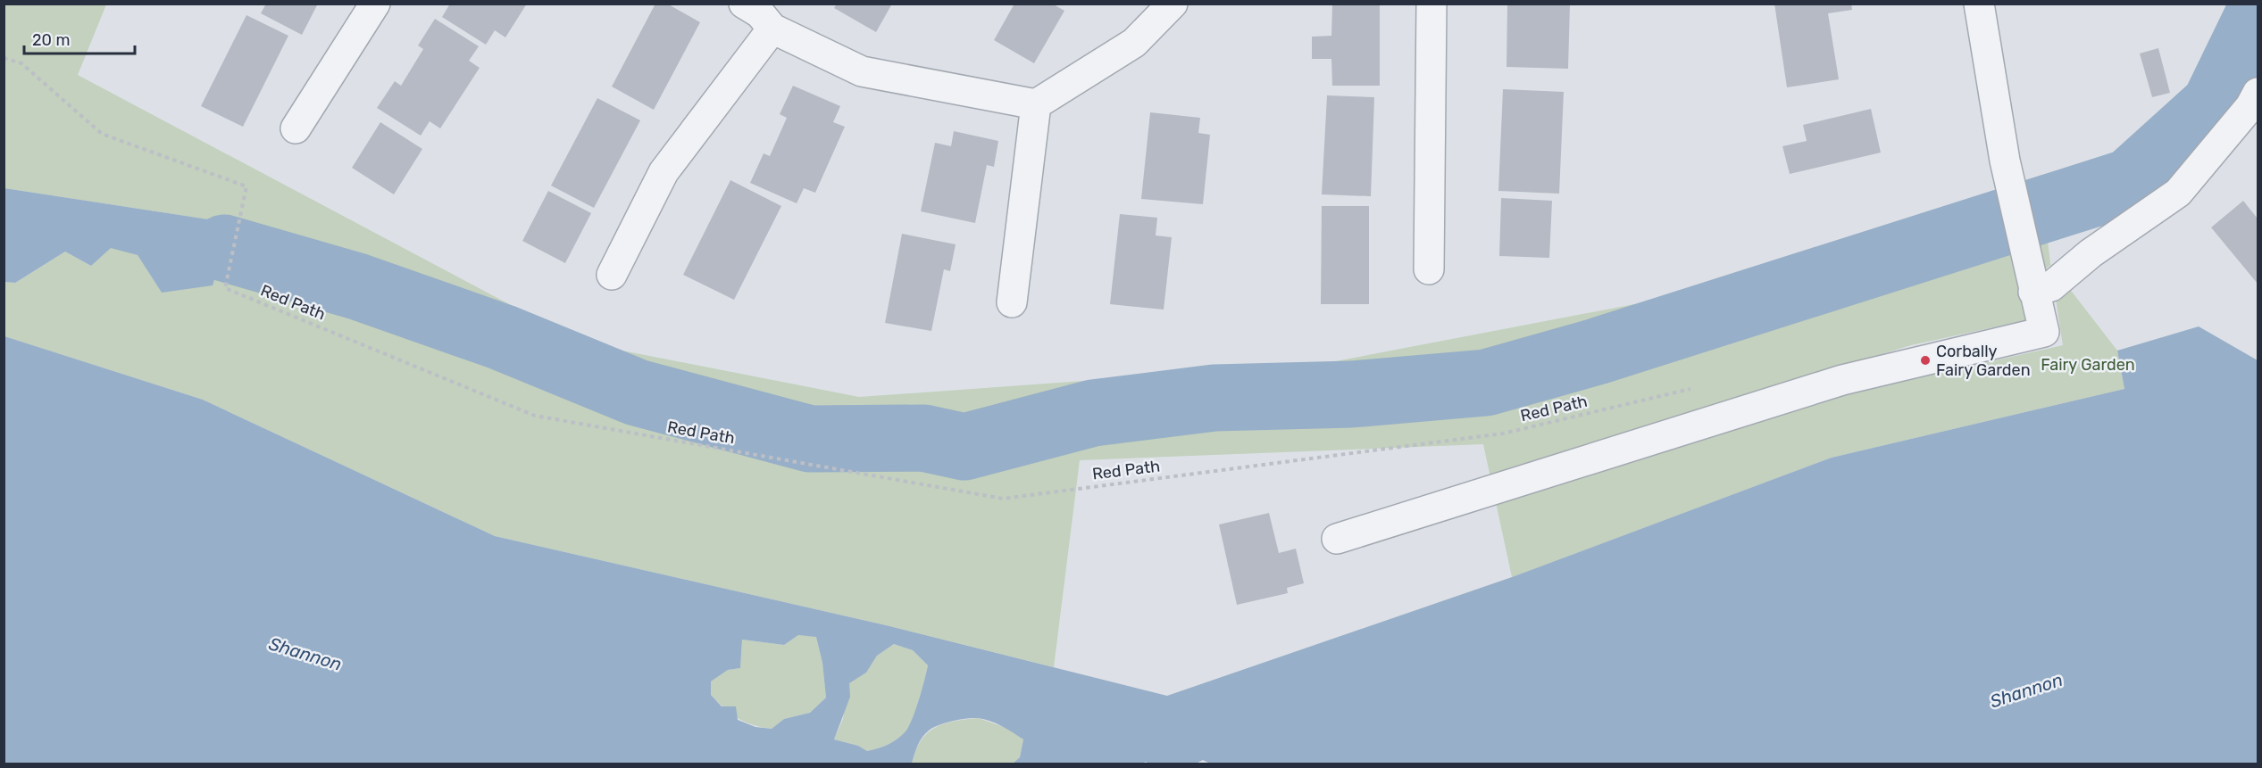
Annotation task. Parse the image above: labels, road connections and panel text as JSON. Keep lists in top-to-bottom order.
{
  "streets": {
    "path": ["Red Path"]
  },
  "water": ["Shannon"],
  "parks": ["Fairy Garden"],
  "places": ["Corbally Fairy Garden"],
  "scale_bar": "20 m"
}
